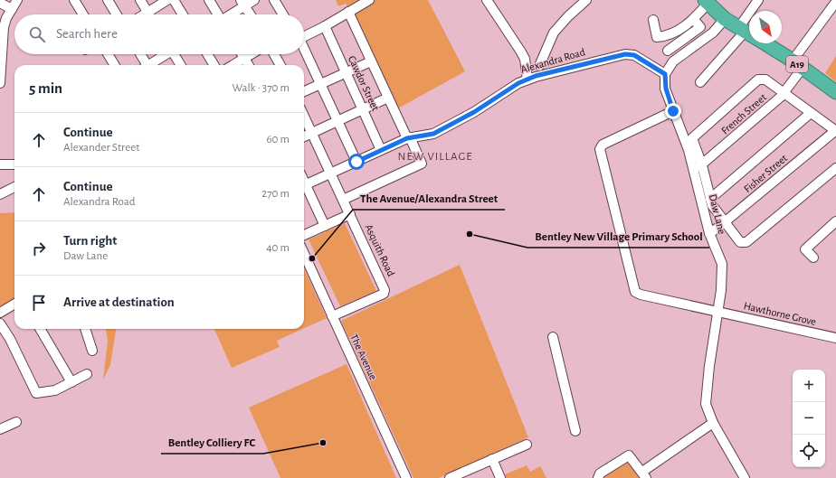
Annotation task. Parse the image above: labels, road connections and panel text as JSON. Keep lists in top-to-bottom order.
{
  "streets": {
    "highway": ["A19"],
    "street": [
      "Alexandra Road",
      "Cawdor Street",
      "French Street",
      "Fisher Street",
      "Daw Lane",
      "Asquith Road",
      "Hawthorne Grove",
      "The Avenue"
    ]
  },
  "crossings": [
    ["Alexandra Road", "Cawdor Street"],
    ["Alexandra Road", "Daw Lane"],
    ["Alexandra Road", "Asquith Road"],
    ["A19", "French Street"],
    ["French Street", "Daw Lane"],
    ["Fisher Street", "Daw Lane"],
    ["Daw Lane", "Hawthorne Grove"],
    ["Asquith Road", "The Avenue"]
  ],
  "districts": ["NEW VILLAGE"],
  "places": ["Bentley New Village Primary School", "The Avenue/Alexandra Street", "Bentley Colliery FC"],
  "north": "bottom right",
  "page": {
    "search": "Search here",
    "heading": ["5 min", "Walk · 370 m"],
    "list": [
      ["Continue", "Alexander Street", "60 m"],
      ["Continue", "Alexandra Road", "270 m"],
      ["Turn right", "Daw Lane", "40 m"],
      "Arrive at destination"
    ],
    "map_buttons": ["+", "−"]
  }
}
